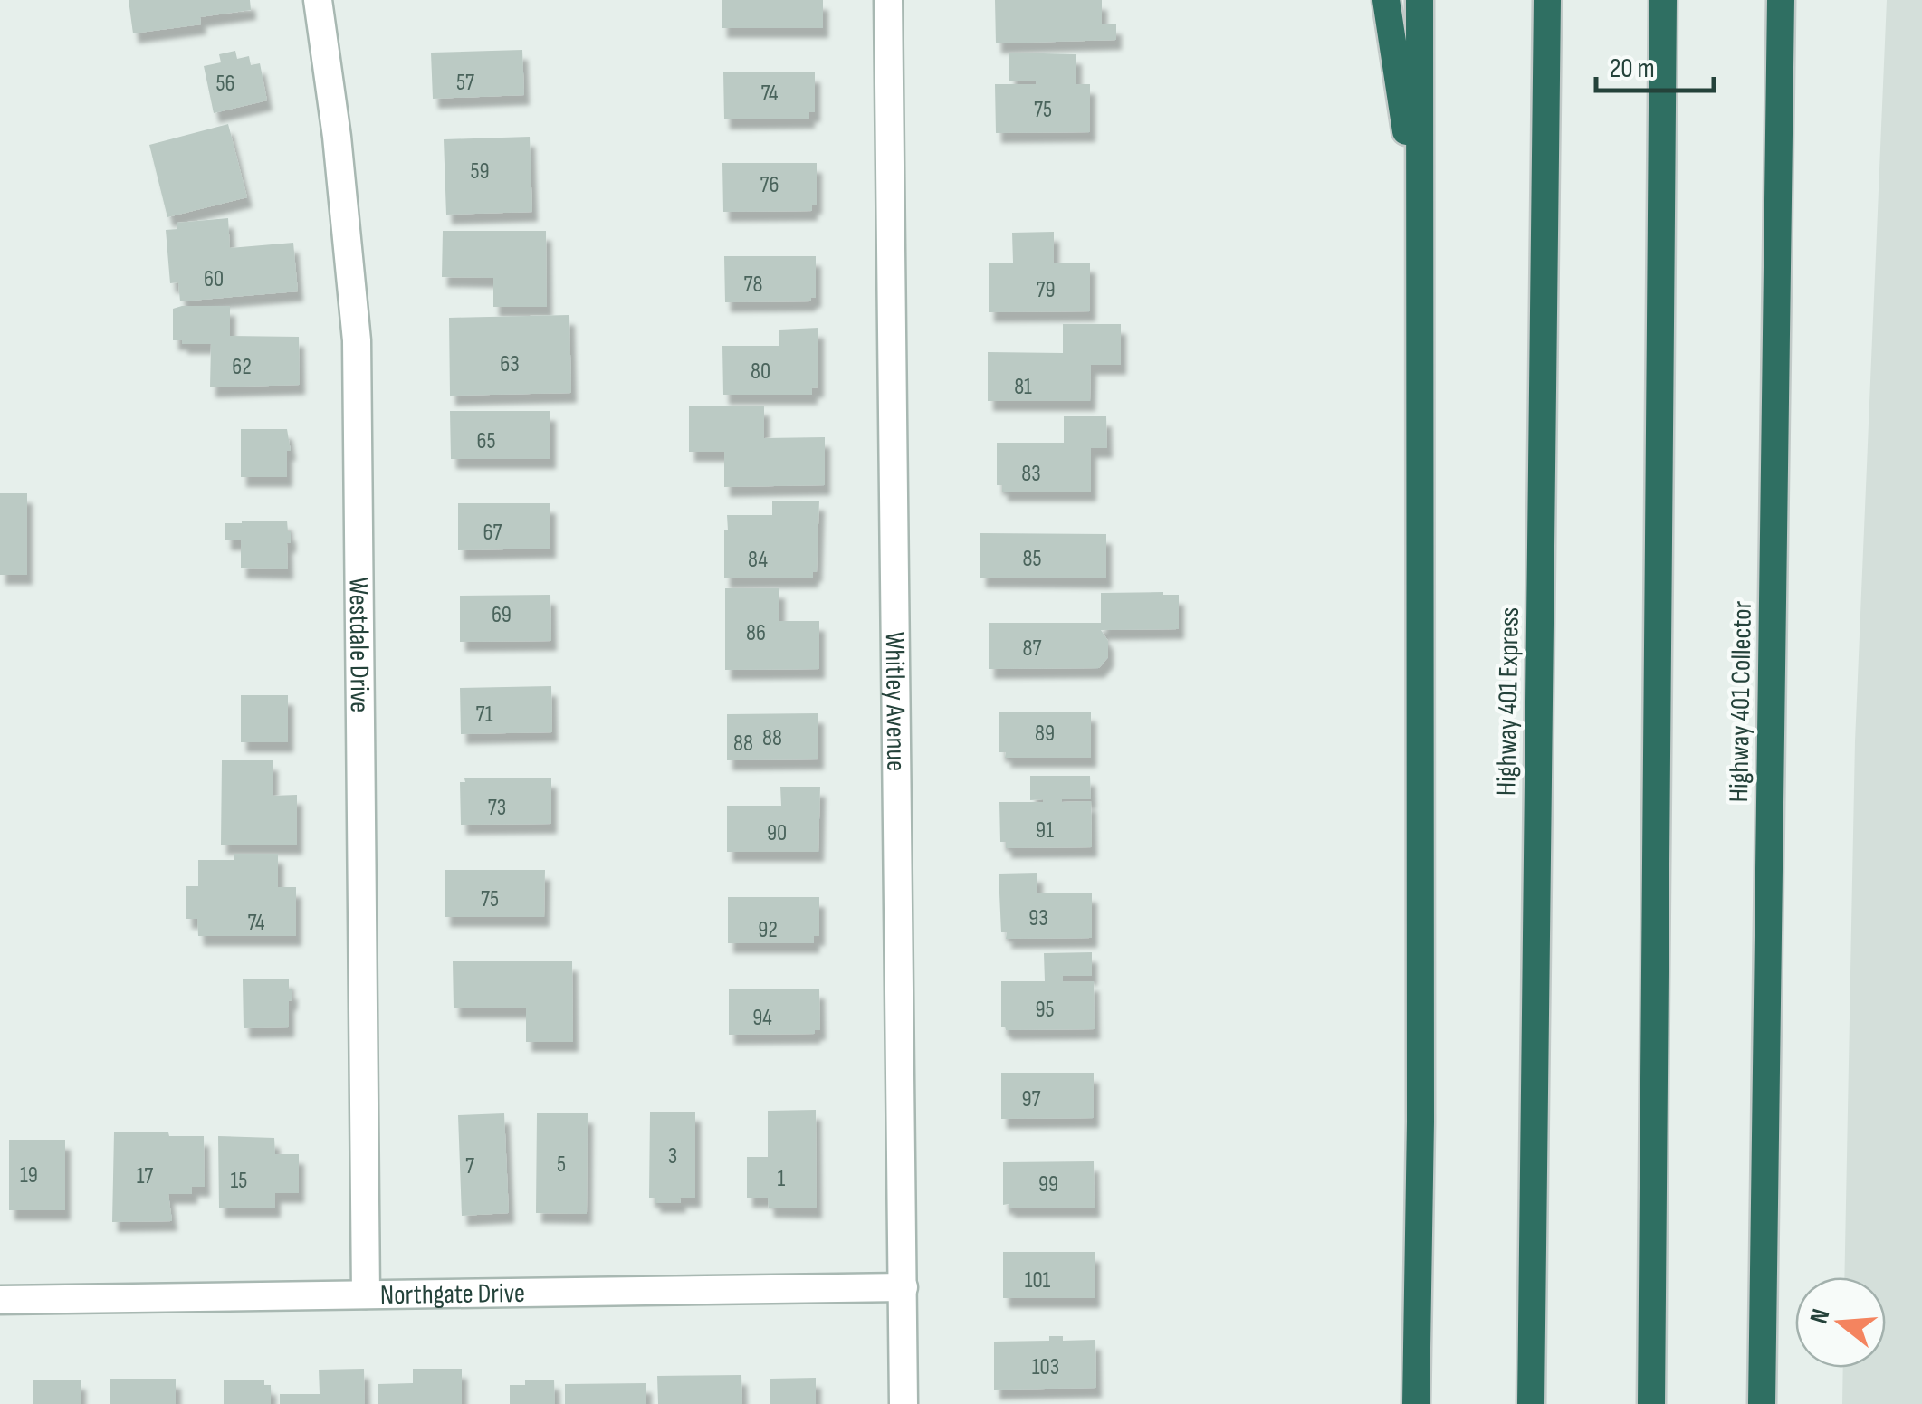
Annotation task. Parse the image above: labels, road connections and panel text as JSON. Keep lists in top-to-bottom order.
{
  "streets": {
    "highway": ["Highway 401 Express", "Highway 401 Collector"],
    "street": ["Westdale Drive", "Whitley Avenue", "Northgate Drive"]
  },
  "crossings": [
    ["Westdale Drive", "Northgate Drive"],
    ["Whitley Avenue", "Northgate Drive"]
  ],
  "house_numbers": [
    "57",
    "56",
    "74",
    "75",
    "59",
    "76",
    "60",
    "78",
    "79",
    "63",
    "62",
    "80",
    "81",
    "65",
    "83",
    "67",
    "85",
    "84",
    "69",
    "86",
    "87",
    "71",
    "89",
    "88",
    "88",
    "73",
    "91",
    "90",
    "75",
    "93",
    "74",
    "92",
    "95",
    "94",
    "97",
    "3",
    "5",
    "7",
    "19",
    "17",
    "1",
    "15",
    "99",
    "101",
    "103"
  ],
  "scale_bar": "20 m",
  "north": "left"
}
